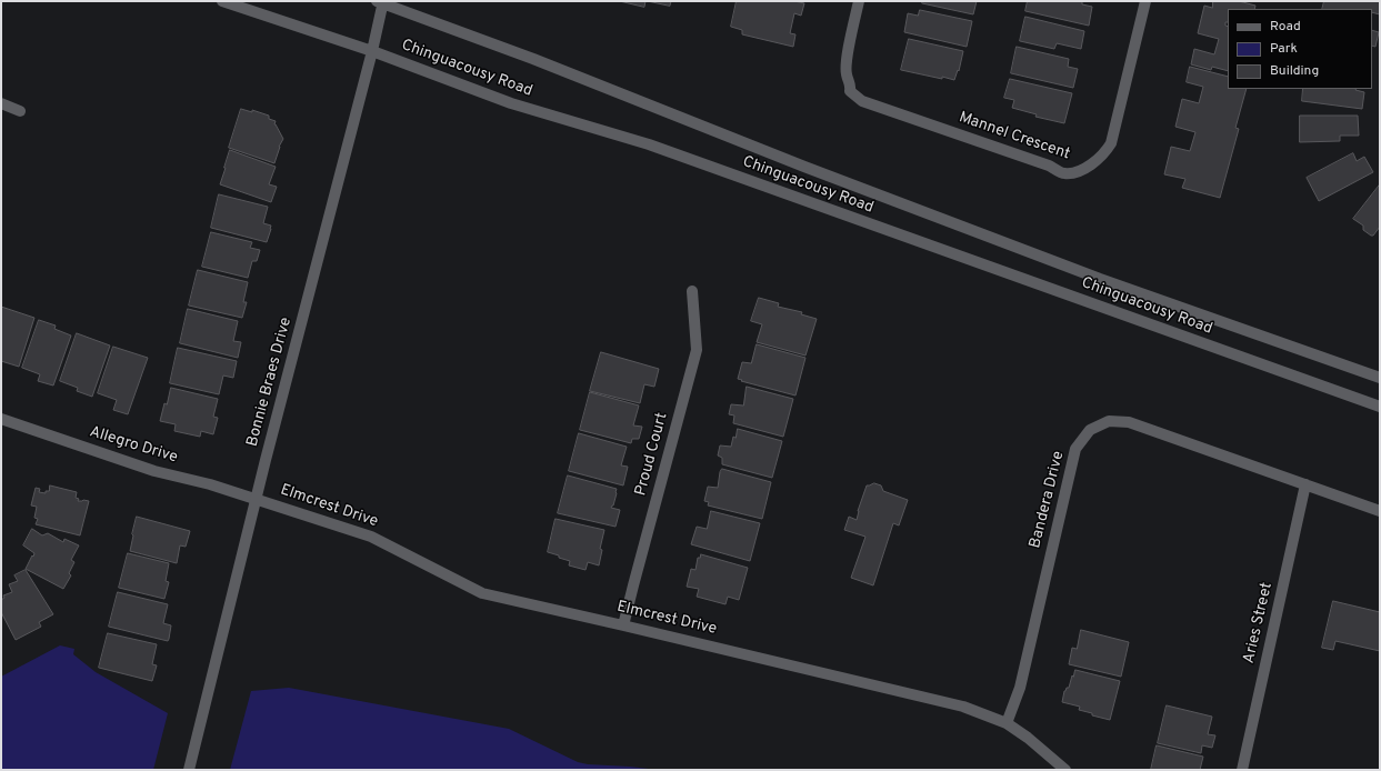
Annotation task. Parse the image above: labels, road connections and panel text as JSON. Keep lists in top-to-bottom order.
{
  "streets": {
    "street": [
      "Chinguacousy Road",
      "Mannel Crescent",
      "Bonnie Braes Drive",
      "Allegro Drive",
      "Proud Court",
      "Bandera Drive",
      "Elmcrest Drive",
      "Aries Street"
    ]
  },
  "crossings": [
    ["Chinguacousy Road", "Bonnie Braes Drive"],
    ["Bonnie Braes Drive", "Allegro Drive"],
    ["Bonnie Braes Drive", "Elmcrest Drive"],
    ["Allegro Drive", "Elmcrest Drive"],
    ["Proud Court", "Elmcrest Drive"],
    ["Bandera Drive", "Elmcrest Drive"],
    ["Bandera Drive", "Aries Street"]
  ],
  "legend": ["Road", "Park", "Building"]
}
